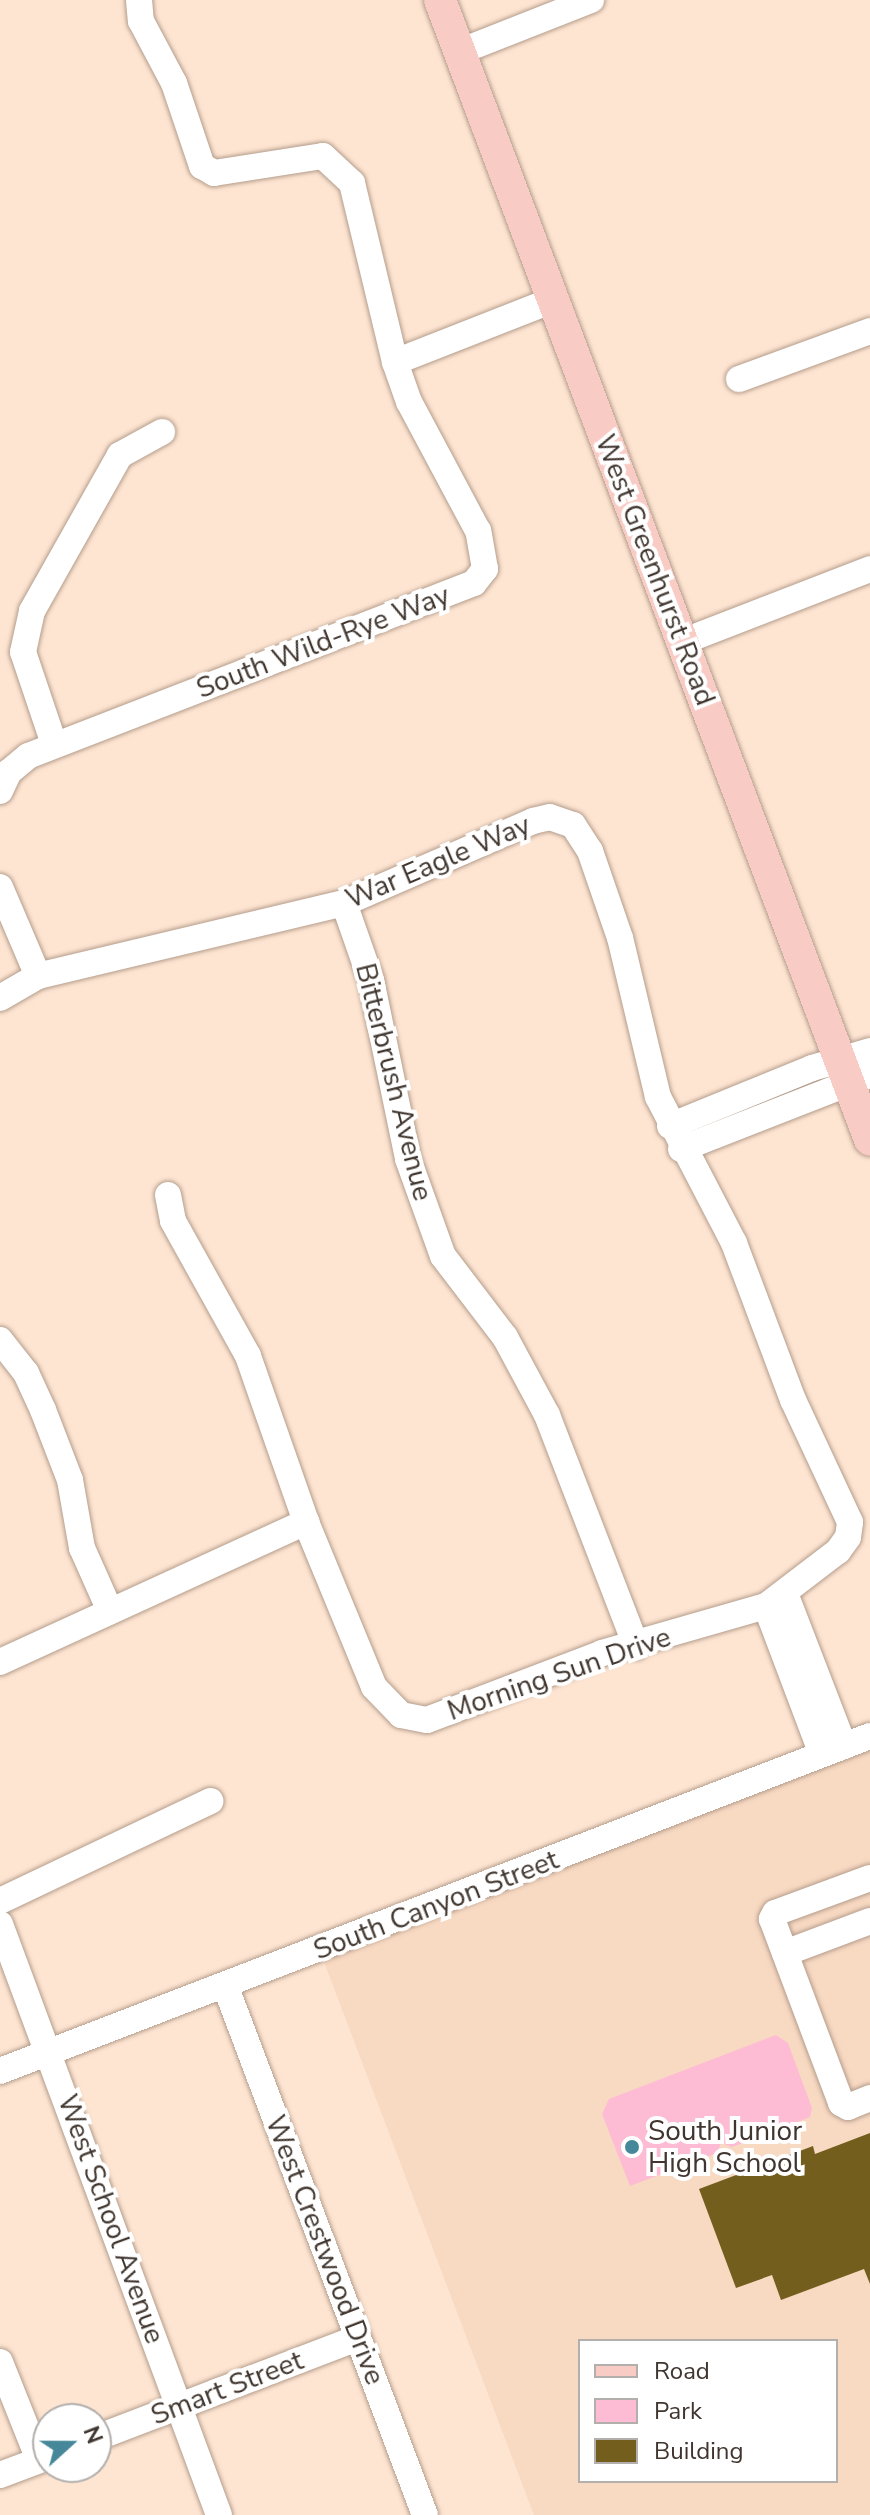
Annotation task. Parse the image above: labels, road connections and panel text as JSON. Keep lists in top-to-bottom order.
{
  "streets": {
    "main road": ["West Greenhurst Road"],
    "street": [
      "South Wild-Rye Way",
      "War Eagle Way",
      "Bitterbrush Avenue",
      "Morning Sun Drive",
      "South Canyon Street",
      "West School Avenue",
      "West Crestwood Drive",
      "Smart Street"
    ]
  },
  "crossings": [
    ["War Eagle Way", "Bitterbrush Avenue"],
    ["War Eagle Way", "Morning Sun Drive"],
    ["Bitterbrush Avenue", "Morning Sun Drive"],
    ["South Canyon Street", "West School Avenue"],
    ["South Canyon Street", "West Crestwood Drive"],
    ["West School Avenue", "Smart Street"],
    ["West Crestwood Drive", "Smart Street"]
  ],
  "places": ["South Junior High School"],
  "legend": ["Road", "Park", "Building"],
  "north": "right"
}
